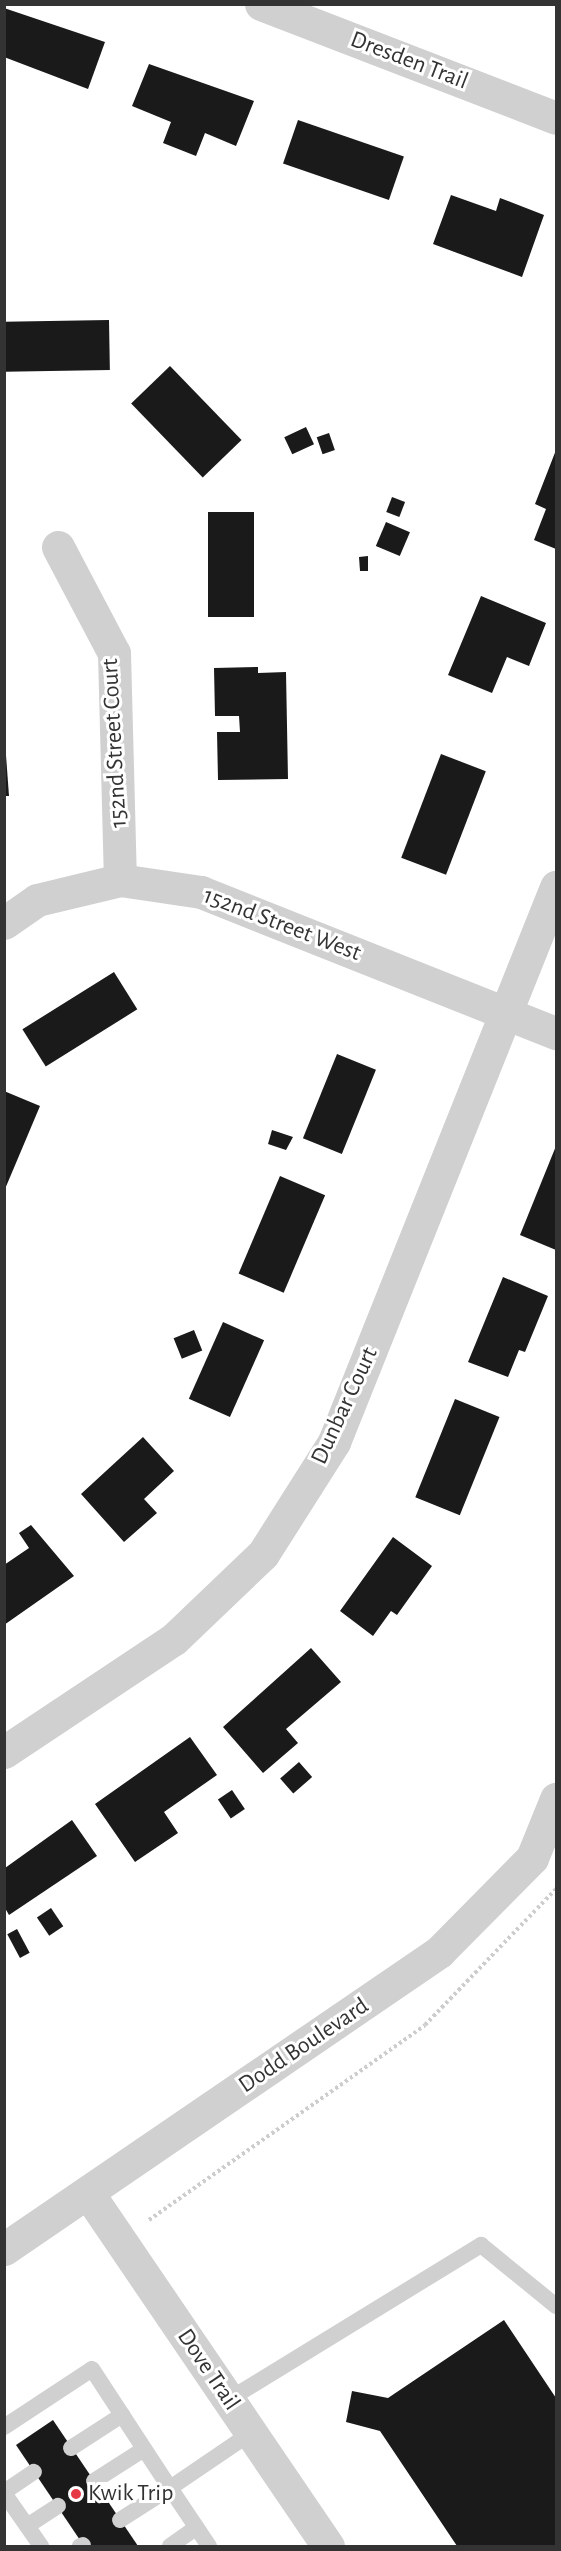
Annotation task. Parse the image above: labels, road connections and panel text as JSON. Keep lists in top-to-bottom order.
{
  "streets": {
    "street": [
      "Dresden Trail",
      "152nd Street Court",
      "152nd Street West",
      "Dunbar Court",
      "Dodd Boulevard",
      "Dove Trail"
    ]
  },
  "crossings": [
    ["152nd Street Court", "152nd Street West"],
    ["152nd Street West", "Dunbar Court"],
    ["Dodd Boulevard", "Dove Trail"]
  ],
  "places": ["Kwik Trip"]
}
